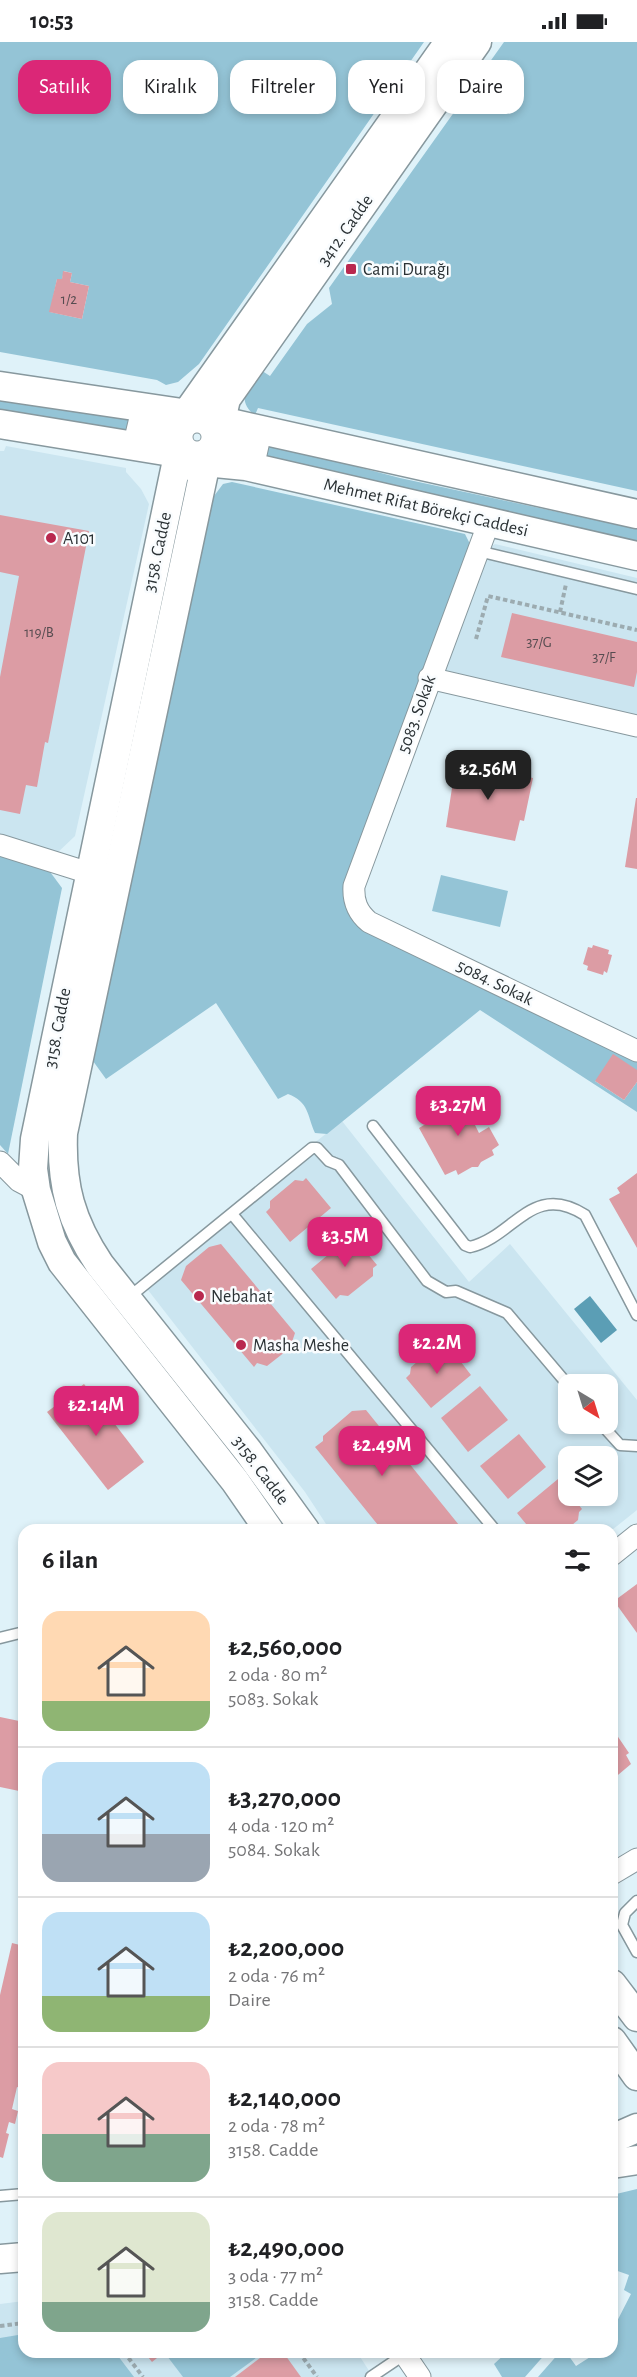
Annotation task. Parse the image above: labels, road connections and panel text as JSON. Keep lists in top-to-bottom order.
{
  "streets": {
    "street": [
      "3412. Cadde",
      "Mehmet Rifat Börekçi Caddesi",
      "3158. Cadde",
      "5083. Sokak",
      "5084. Sokak"
    ]
  },
  "crossings": [
    ["3412. Cadde", "Mehmet Rifat Börekçi Caddesi"],
    ["3412. Cadde", "3158. Cadde"],
    ["Mehmet Rifat Börekçi Caddesi", "3158. Cadde"],
    ["Mehmet Rifat Börekçi Caddesi", "5083. Sokak"],
    ["5083. Sokak", "5084. Sokak"]
  ],
  "places": {
    "transit": ["Cami Durağı"],
    "other": ["A101", "Nebahat", "Masha Meshe"]
  },
  "house_numbers": [
    "1/2",
    "119/B",
    "37/G",
    "37/F"
  ],
  "north": "bottom right",
  "page": {
    "status": "10:53",
    "chip": [
      "Satılık",
      "Kiralık",
      "Filtreler",
      "Yeni",
      "Daire"
    ],
    "price": [
      "₺2.56M",
      "₺3.27M",
      "₺3.5M",
      "₺2.2M",
      "₺2.14M",
      "₺2.49M"
    ],
    "heading": "6 ilan",
    "list": [
      {
        "name": "₺2,560,000",
        "note": "2 oda · 80 m² · 5083. Sokak"
      },
      {
        "name": "₺3,270,000",
        "note": "4 oda · 120 m² · 5084. Sokak"
      },
      {
        "name": "₺2,200,000",
        "note": "2 oda · 76 m² · Daire"
      },
      {
        "name": "₺2,140,000",
        "note": "2 oda · 78 m² · 3158. Cadde"
      },
      {
        "name": "₺2,490,000",
        "note": "3 oda · 77 m² · 3158. Cadde"
      }
    ]
  }
}
